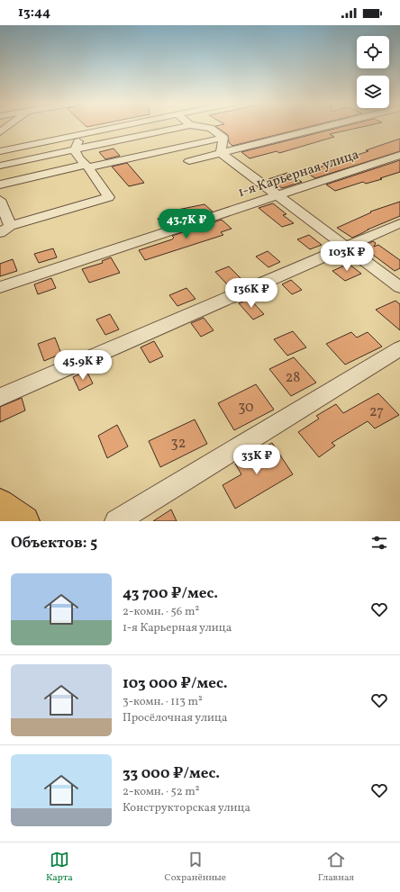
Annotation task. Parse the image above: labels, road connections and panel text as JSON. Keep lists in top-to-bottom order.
{
  "streets": {
    "street": ["1-я Карьерная улица"]
  },
  "house_numbers": [
    "28",
    "30",
    "27",
    "32"
  ],
  "page": {
    "status": "13:44",
    "price": [
      "43.7K ₽",
      "103K ₽",
      "136K ₽",
      "45.9K ₽",
      "33K ₽"
    ],
    "heading": "Объектов: 5",
    "list": [
      {
        "name": "43 700 ₽/мес.",
        "note": "2-комн. · 56 m² · 1-я Карьерная улица"
      },
      {
        "name": "103 000 ₽/мес.",
        "note": "3-комн. · 113 m² · Просёлочная улица"
      },
      {
        "name": "33 000 ₽/мес.",
        "note": "2-комн. · 52 m² · Конструкторская улица"
      }
    ],
    "tabs": ["Карта", "Сохранённые", "Главная"]
  }
}
